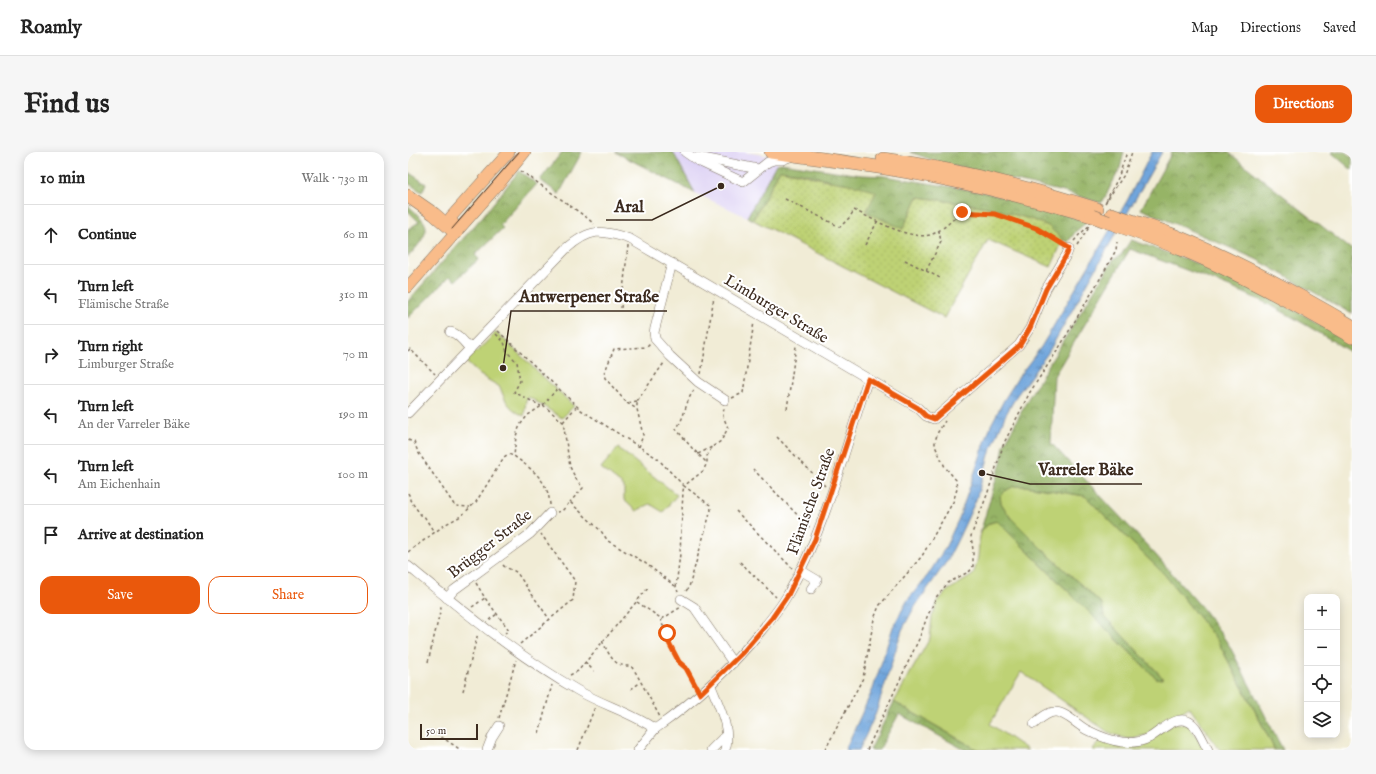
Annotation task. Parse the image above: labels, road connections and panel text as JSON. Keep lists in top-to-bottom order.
{
  "streets": {
    "street": ["Limburger Straße", "Flämische Straße", "Brügger Straße"]
  },
  "crossings": [
    ["Limburger Straße", "Flämische Straße"]
  ],
  "places": ["Aral", "Antwerpener Straße", "Varreler Bäke"],
  "scale_bar": "50 m",
  "page": {
    "header": "Roamly",
    "nav": ["Map", "Directions", "Saved"],
    "buttons": [
      "Directions",
      ["Save", "Share"]
    ],
    "title": "Find us",
    "heading": ["10 min", "Walk · 730 m"],
    "list": [
      ["Continue", "60 m"],
      ["Turn left", "Flämische Straße", "310 m"],
      ["Turn right", "Limburger Straße", "70 m"],
      ["Turn left", "An der Varreler Bäke", "190 m"],
      ["Turn left", "Am Eichenhain", "100 m"],
      "Arrive at destination"
    ],
    "map_buttons": ["+", "−"],
    "scale": "50 m"
  }
}
